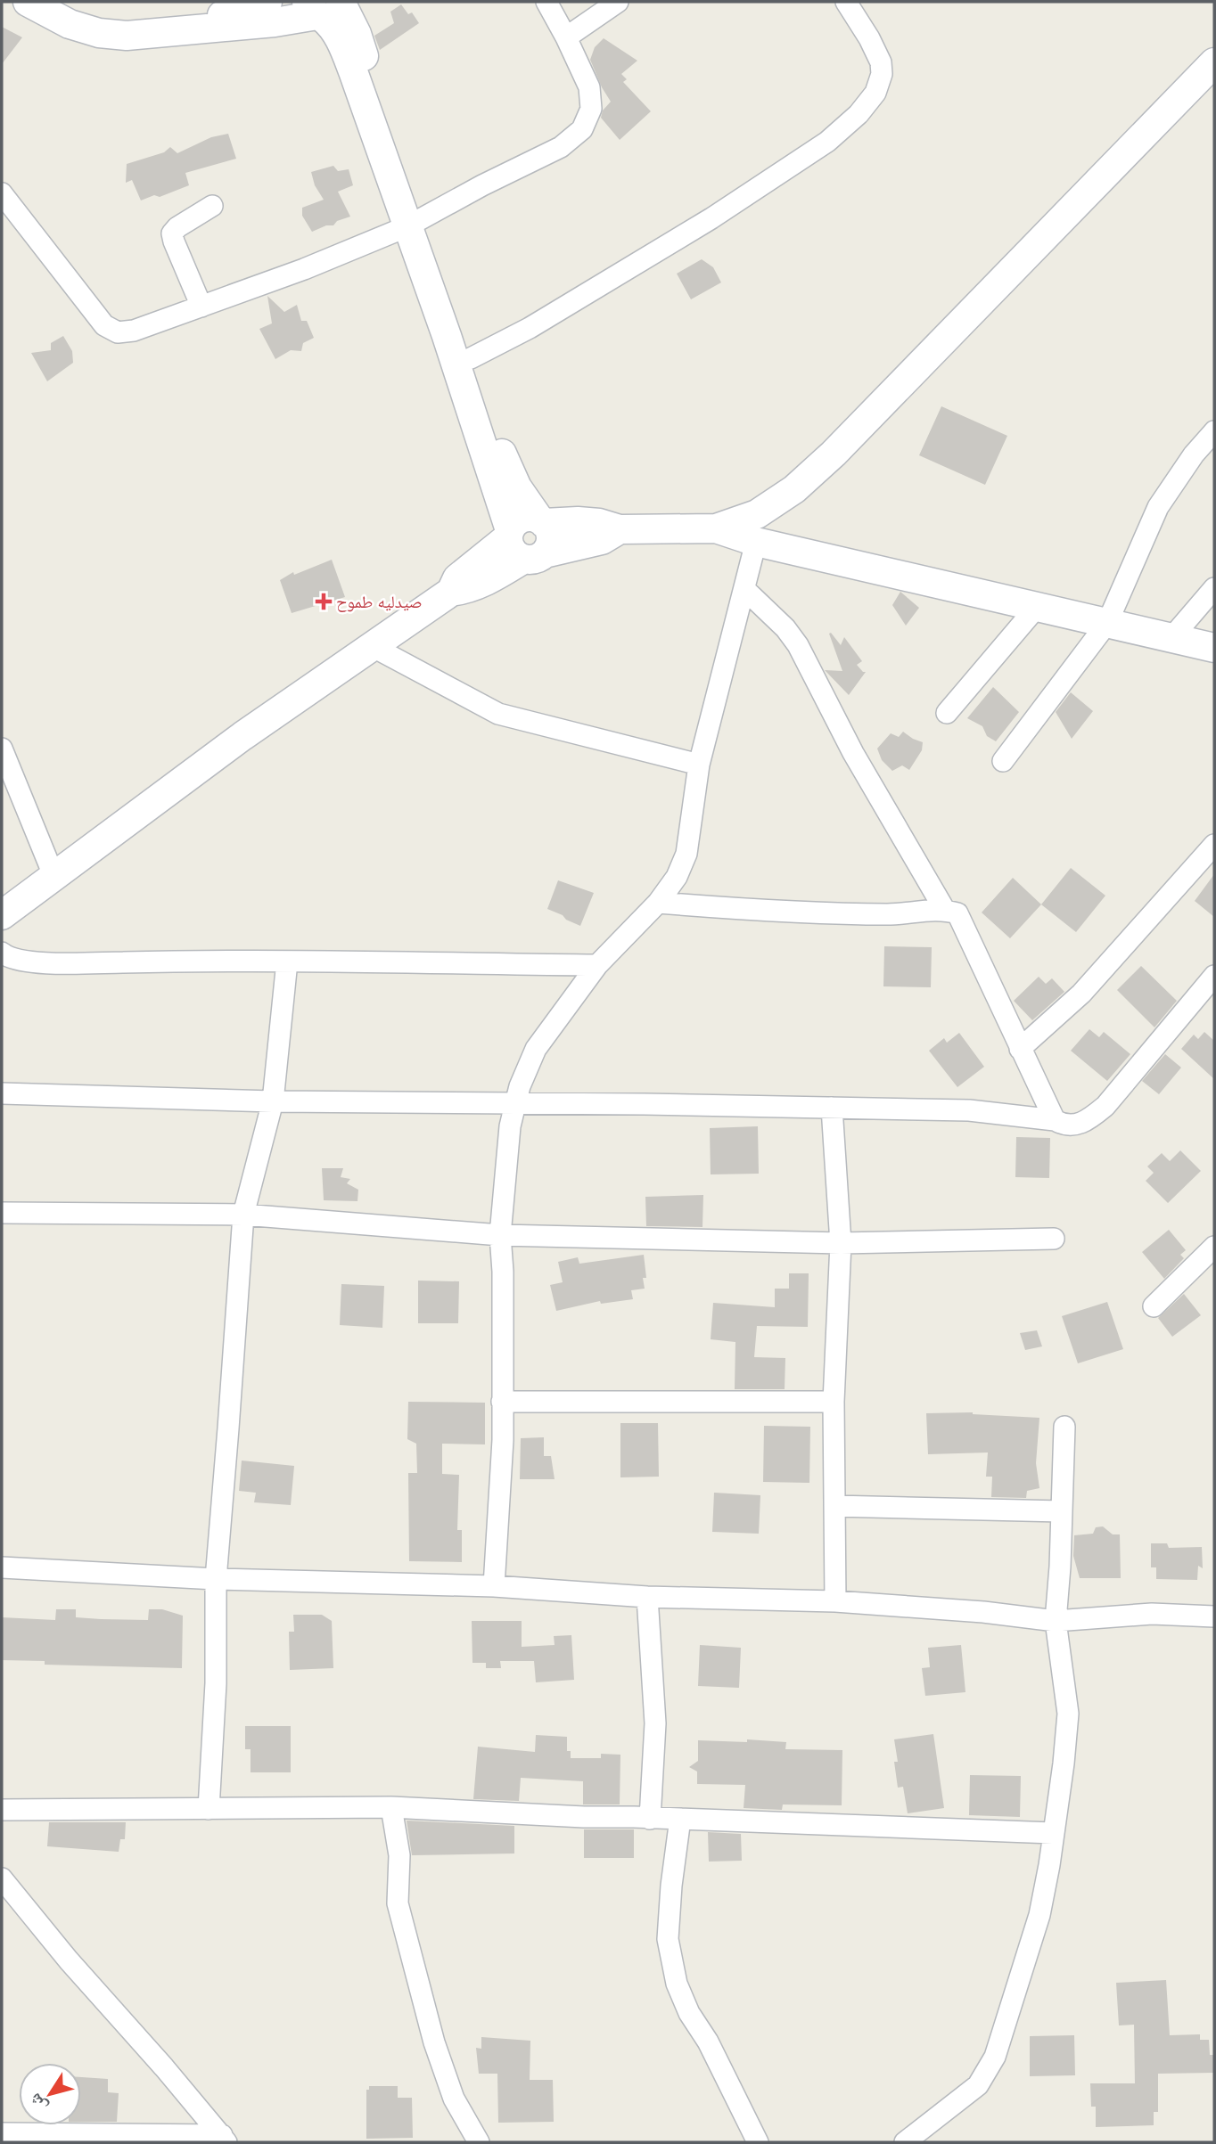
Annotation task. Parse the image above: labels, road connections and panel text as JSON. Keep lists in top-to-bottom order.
{
  "places": {
    "health": ["صيدليه طموح"]
  },
  "north": "bottom left"
}
